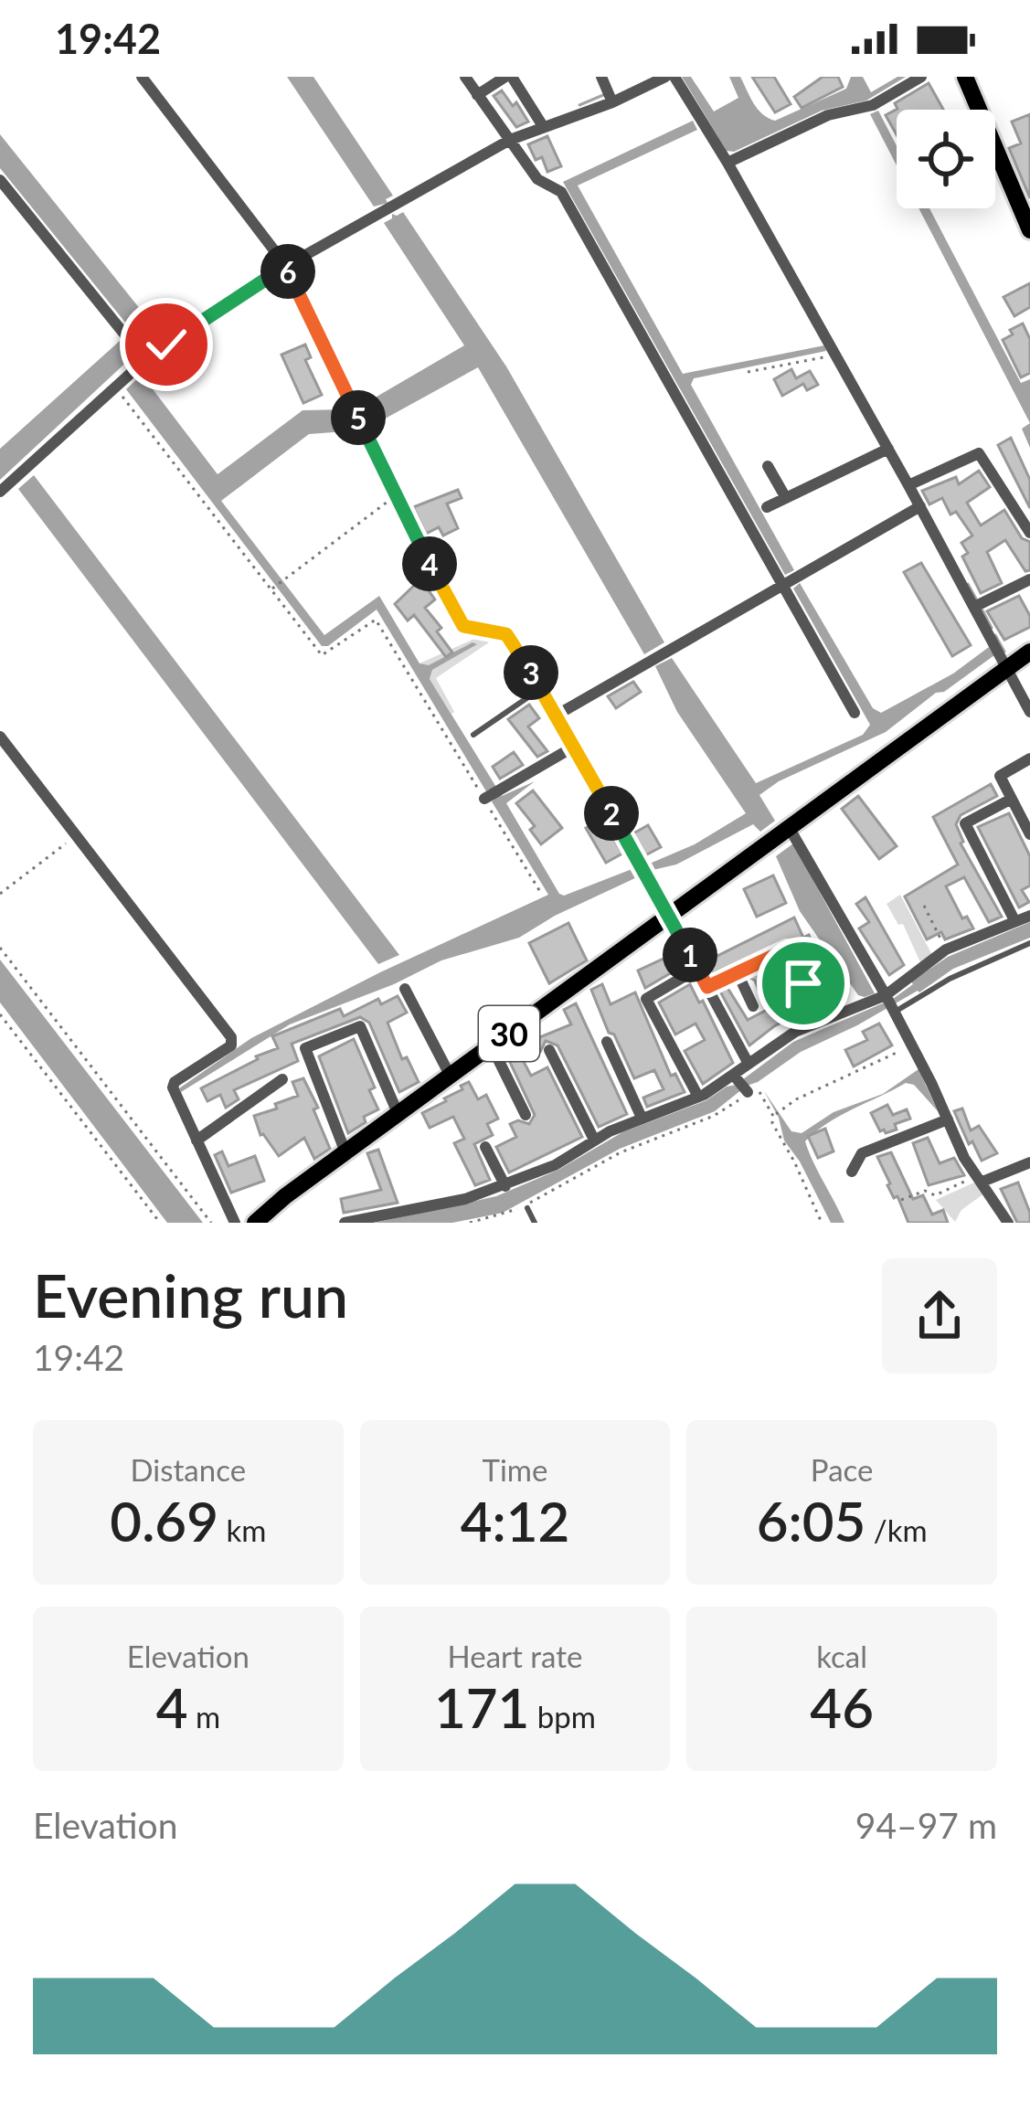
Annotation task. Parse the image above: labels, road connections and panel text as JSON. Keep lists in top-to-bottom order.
{
  "streets": {
    "main road": ["30"]
  },
  "page": {
    "status": "19:42",
    "pins": [
      "6",
      "5",
      "4",
      "3",
      "2",
      "1"
    ],
    "heading": ["Evening run", "19:42"],
    "stats": [
      ["Distance", "0.69 km"],
      ["Time", "4:12"],
      ["Pace", "6:05 /km"],
      ["Elevation", "4 m"],
      ["Heart rate", "171 bpm"],
      ["kcal", "46"]
    ],
    "chart": ["Elevation", "94–97 m"]
  }
}
